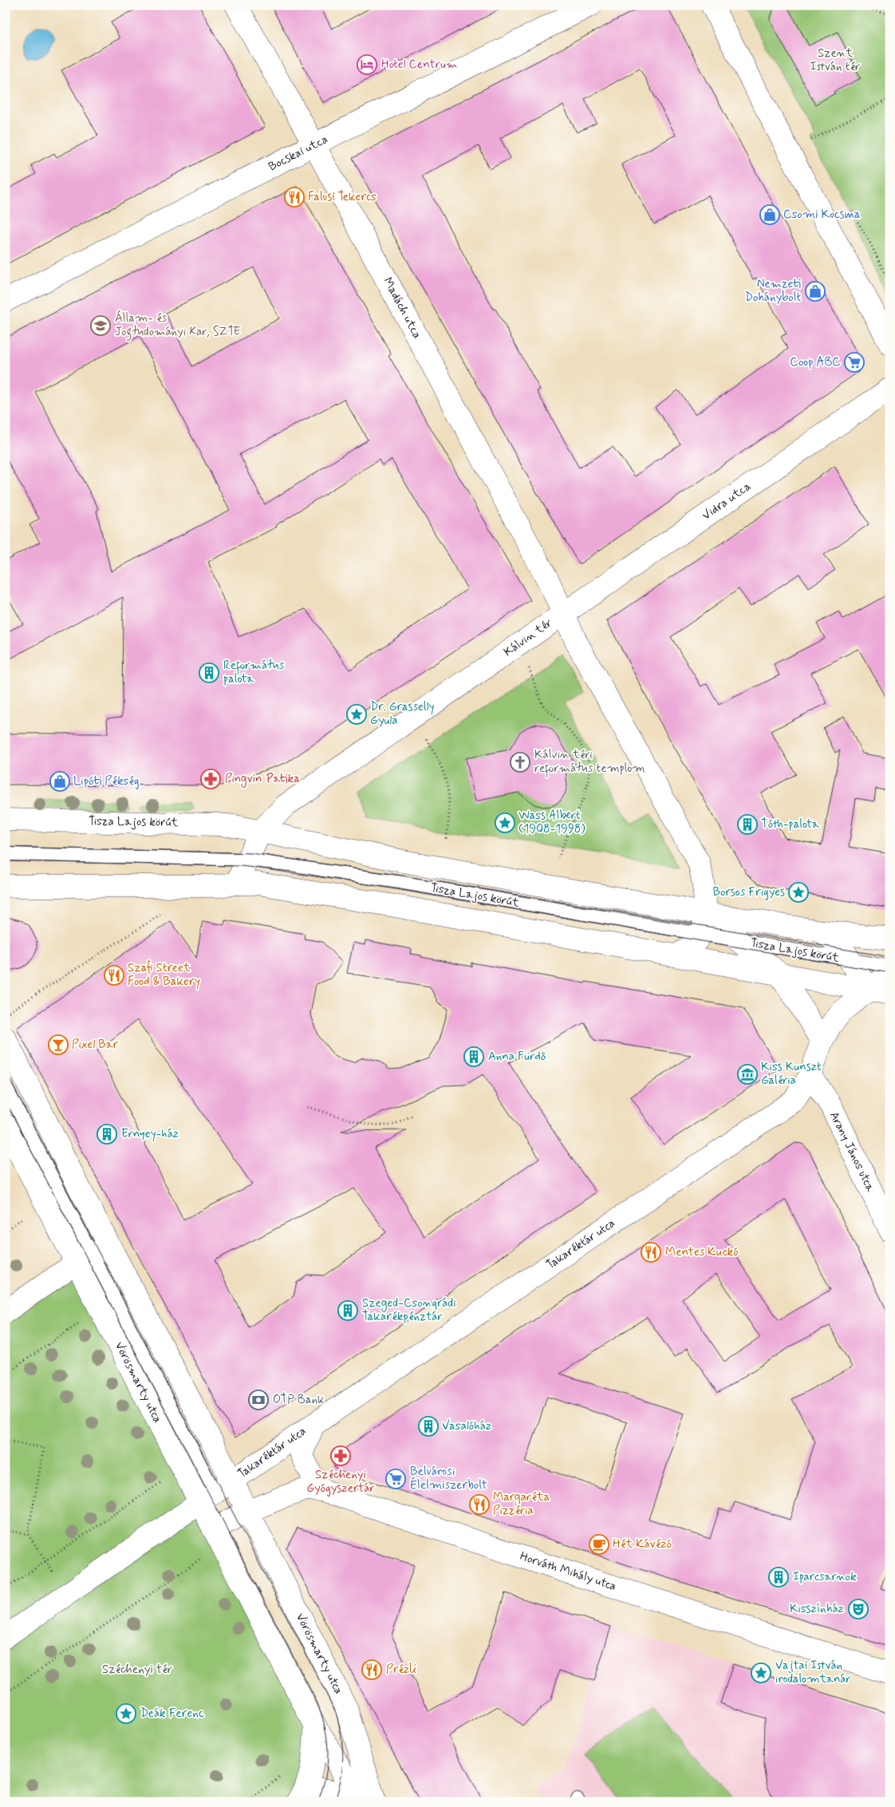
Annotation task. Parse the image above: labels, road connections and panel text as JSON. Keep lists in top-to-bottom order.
{
  "streets": {
    "street": [
      "Bocskai utca",
      "Madách utca",
      "Vidra utca",
      "Kálvin tér",
      "Tisza Lajos körút",
      "Arany János utca",
      "Takaréktár utca",
      "Vörösmarty utca",
      "Horváth Mihály utca"
    ]
  },
  "crossings": [
    ["Bocskai utca", "Madách utca"],
    ["Madách utca", "Vidra utca"],
    ["Madách utca", "Kálvin tér"],
    ["Vidra utca", "Kálvin tér"],
    ["Kálvin tér", "Tisza Lajos körút"],
    ["Tisza Lajos körút", "Takaréktár utca"],
    ["Arany János utca", "Takaréktár utca"],
    ["Takaréktár utca", "Vörösmarty utca"],
    ["Takaréktár utca", "Horváth Mihály utca"],
    ["Vörösmarty utca", "Horváth Mihály utca"]
  ],
  "parks": ["Szent István tér", "Széchenyi tér"],
  "places": {
    "hotel": ["Hotel Centrum"],
    "restaurant": [
      "Falusi Tekercs",
      "Szafi Street Food & Bakery",
      "Mentes Kuckó",
      "Margaréta Pizzéria",
      "Prézli"
    ],
    "shop": ["Csomi Kocsma", "Nemzeti Dohánybolt", "Lipóti Pékség"],
    "school or university": ["Állam- és Jogtudományi Kar, SZTE"],
    "supermarket": ["Coop ABC", "Belvárosi Élelmiszerbolt"],
    "building": [
      "Református palota",
      "Tóth-palota",
      "Anna Fürdő",
      "Ernyey-ház",
      "Szeged-Csongrádi Takarékpénztár",
      "Vasalóház",
      "Iparcsarnok"
    ],
    "place": [
      "Dr. Grasselly Gyula",
      "Wass Albert (1908-1998)",
      "Borsos Frigyes",
      "Vajtai István irodalomtanár",
      "Deák Ferenc"
    ],
    "church": ["Kálvin téri református templom"],
    "pharmacy": ["Pingvin Patika", "Széchenyi Gyógyszertár"],
    "bar": ["Pixel Bar"],
    "museum": ["Kiss Kunszt Galéria"],
    "bank": ["OTP Bank"],
    "cafe": ["Hét Kávézó"],
    "theatre": ["Kisszínház"]
  }
}
